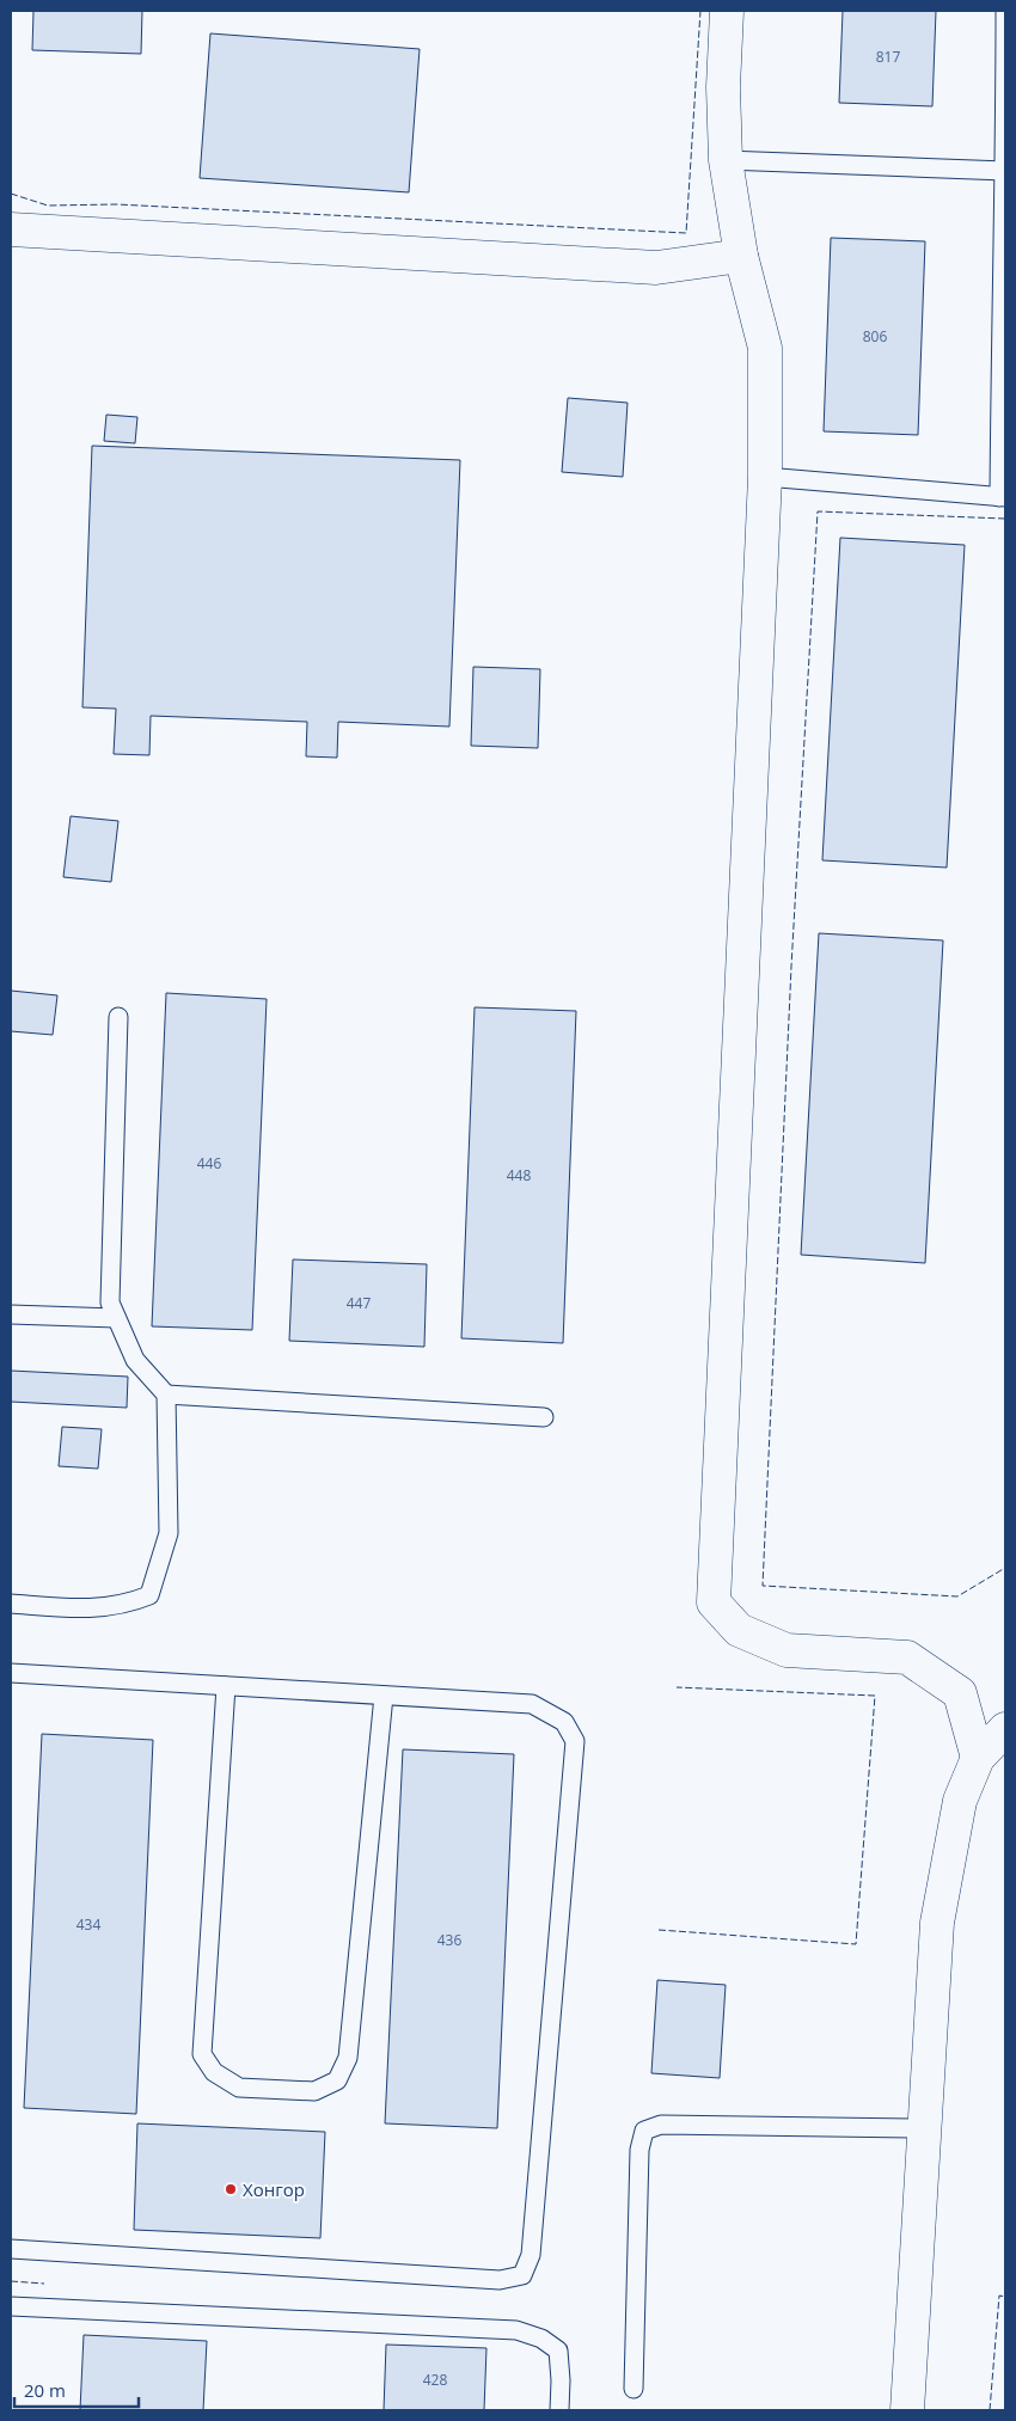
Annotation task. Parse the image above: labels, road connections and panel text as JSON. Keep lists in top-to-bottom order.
{
  "places": ["Хонгор"],
  "house_numbers": [
    "817",
    "806",
    "446",
    "448",
    "447",
    "434",
    "436",
    "428"
  ],
  "scale_bar": "20 m"
}
